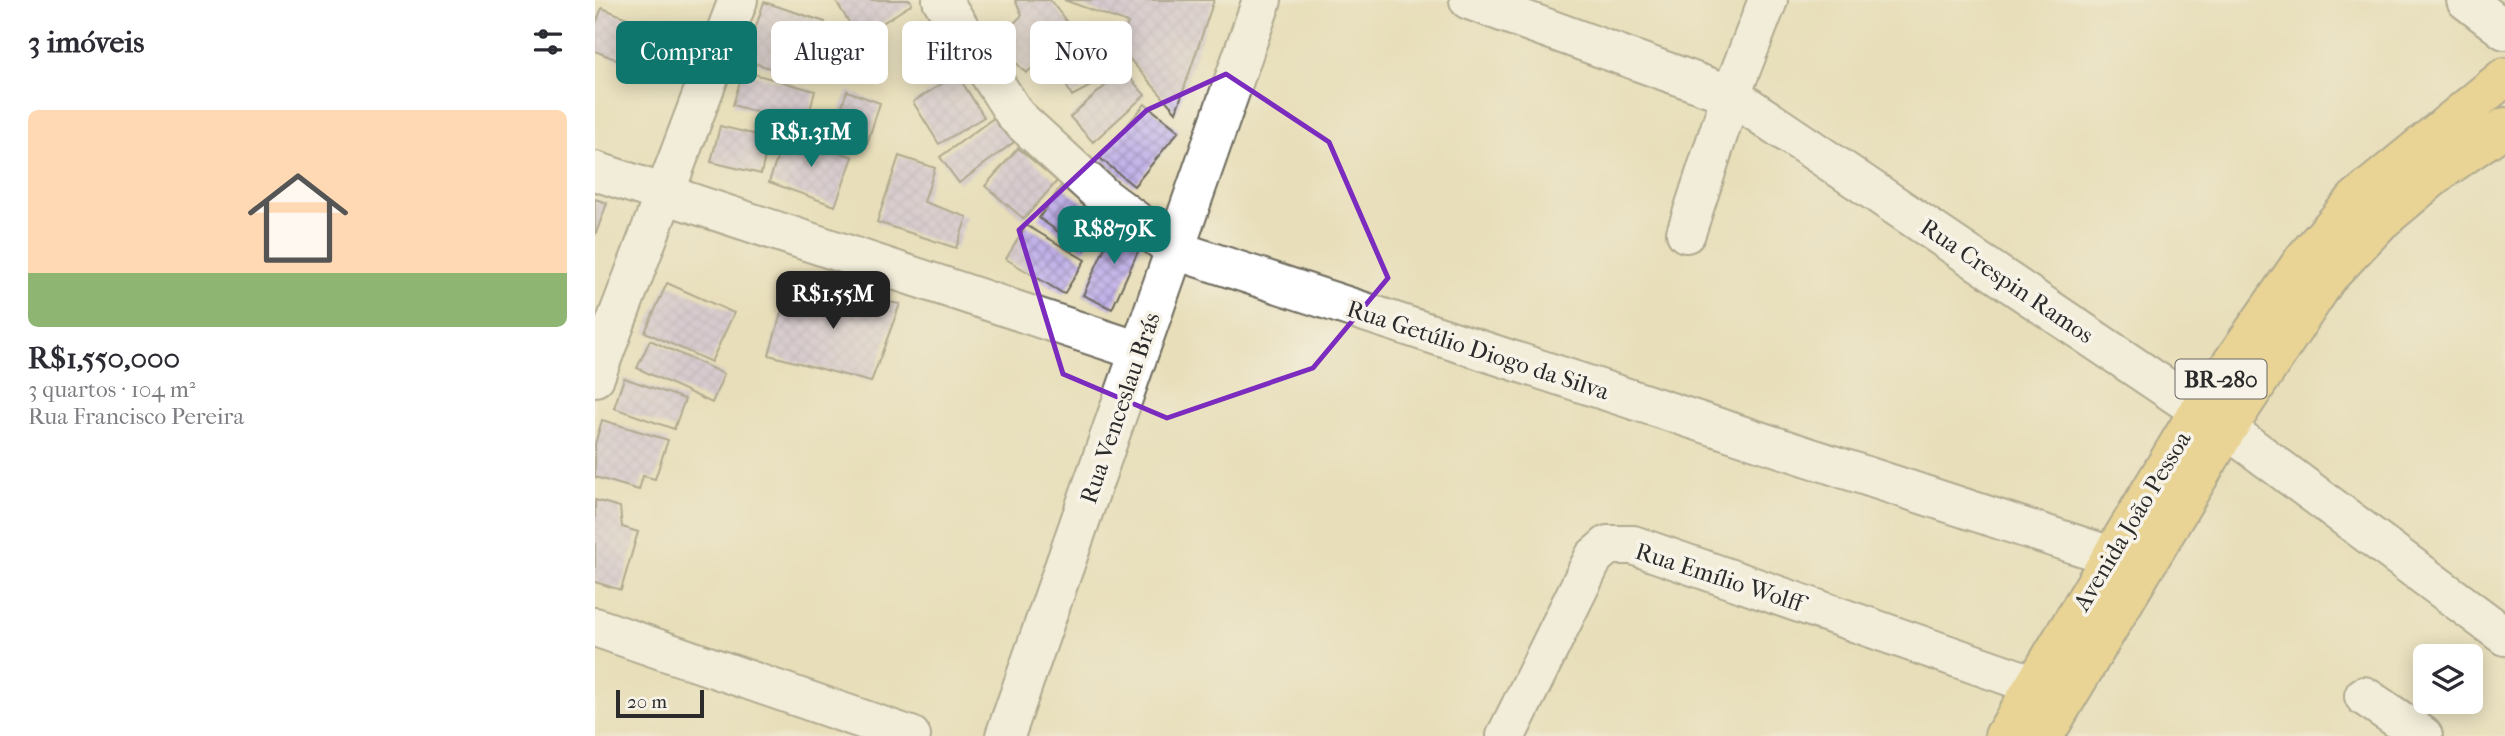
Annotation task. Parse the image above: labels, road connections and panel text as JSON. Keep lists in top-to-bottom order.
{
  "streets": {
    "highway": ["BR-280", "Avenida João Pessoa"],
    "street": [
      "Rua Crespin Ramos",
      "Rua Getúlio Diogo da Silva",
      "Rua Venceslau Brás",
      "Rua Emílio Wolff"
    ]
  },
  "crossings": [
    ["Rua Crespin Ramos", "Avenida João Pessoa"],
    ["Rua Getúlio Diogo da Silva", "Rua Venceslau Brás"],
    ["Rua Getúlio Diogo da Silva", "Avenida João Pessoa"],
    ["Avenida João Pessoa", "Rua Emílio Wolff"]
  ],
  "scale_bar": "20 m",
  "page": {
    "heading": "3 imóveis",
    "chip": [
      "Comprar",
      "Alugar",
      "Filtros",
      "Novo"
    ],
    "list": [
      {
        "name": "R$1,550,000",
        "note": "3 quartos · 104 m² · Rua Francisco Pereira"
      }
    ],
    "price": ["R$1.31M", "R$879K", "R$1.55M"],
    "scale": "20 m"
  }
}
